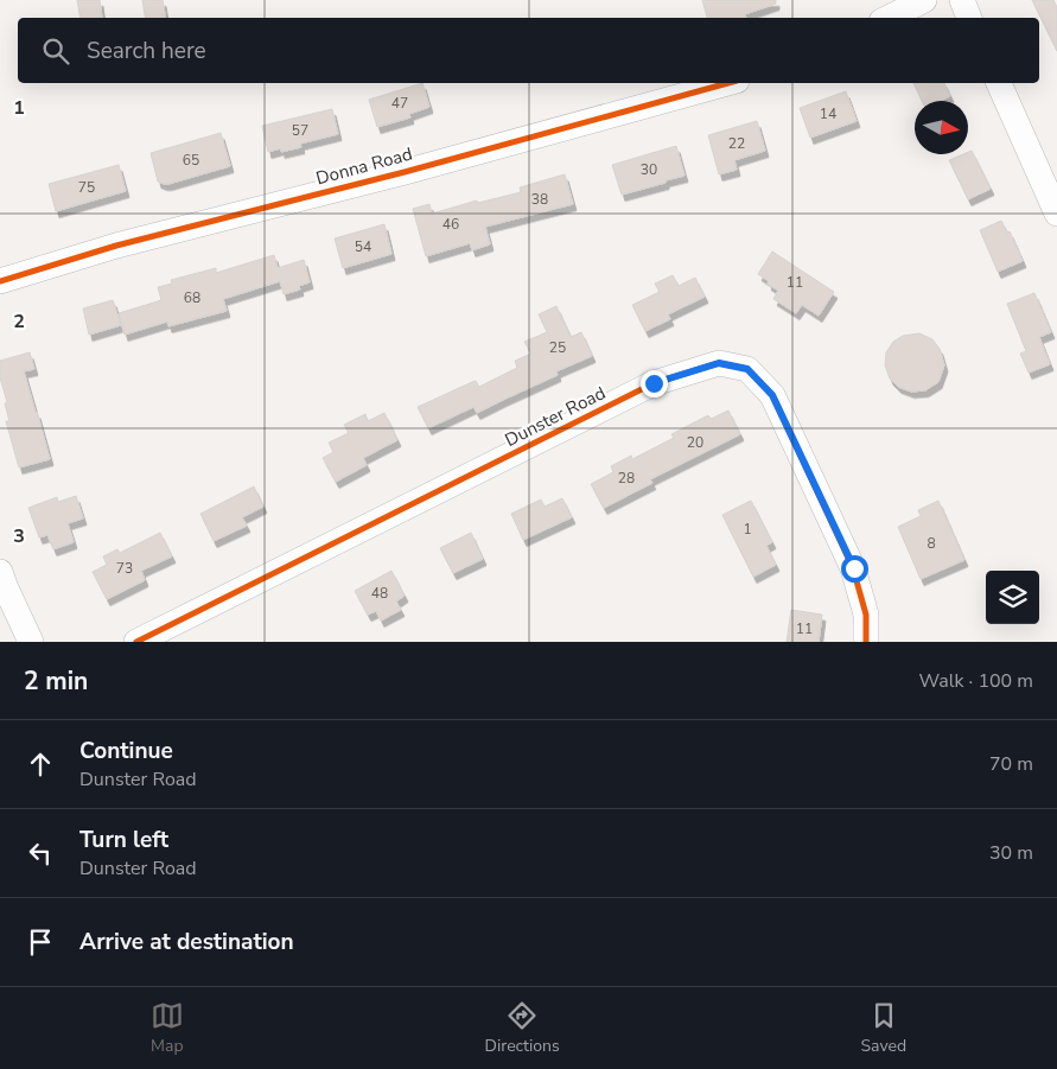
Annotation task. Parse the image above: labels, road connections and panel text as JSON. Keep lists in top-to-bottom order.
{
  "streets": {
    "street": ["Donna Road", "Dunster Road"]
  },
  "house_numbers": [
    "47",
    "14",
    "57",
    "22",
    "65",
    "30",
    "75",
    "38",
    "46",
    "54",
    "11",
    "68",
    "25",
    "20",
    "28",
    "1",
    "8",
    "73",
    "48",
    "11"
  ],
  "north": "right",
  "page": {
    "search": "Search here",
    "heading": ["2 min", "Walk · 100 m"],
    "list": [
      ["Continue", "Dunster Road", "70 m"],
      ["Turn left", "Dunster Road", "30 m"],
      "Arrive at destination"
    ],
    "nav": ["Map", "Directions", "Saved"]
  },
  "grid": {
    "rows": ["1", "2", "3"]
  }
}
